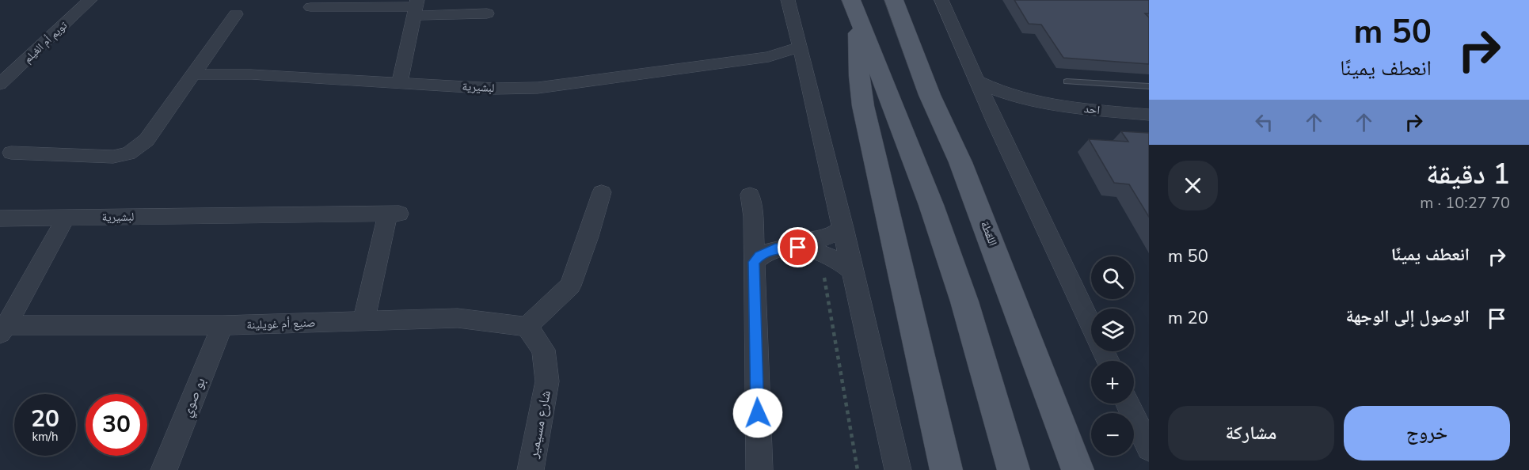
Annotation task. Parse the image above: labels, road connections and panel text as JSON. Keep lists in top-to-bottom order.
{
  "streets": {
    "main road": ["اللقطة"],
    "street": [
      "تويم أم الغيلم",
      "لبشيرية",
      "احد",
      "صنيع أم غويلينة",
      "بو صوي",
      "شارع مسيمير"
    ]
  },
  "crossings": [
    ["لبشيرية", "صنيع أم غويلينة"],
    ["صنيع أم غويلينة", "بو صوي"],
    ["صنيع أم غويلينة", "شارع مسيمير"]
  ],
  "page": {
    "turn": ["50 m", "انعطف يمينًا"],
    "heading": ["1 دقيقة", "70 m · 10:27"],
    "list": [
      {
        "name": "انعطف يمينًا",
        "value": "50 m"
      },
      {
        "name": "الوصول إلى الوجهة",
        "value": "20 m"
      }
    ],
    "map_buttons": ["+", "−"],
    "speed": "20 km/h",
    "limit": "30",
    "buttons": ["خروج", "مشاركة"]
  }
}
